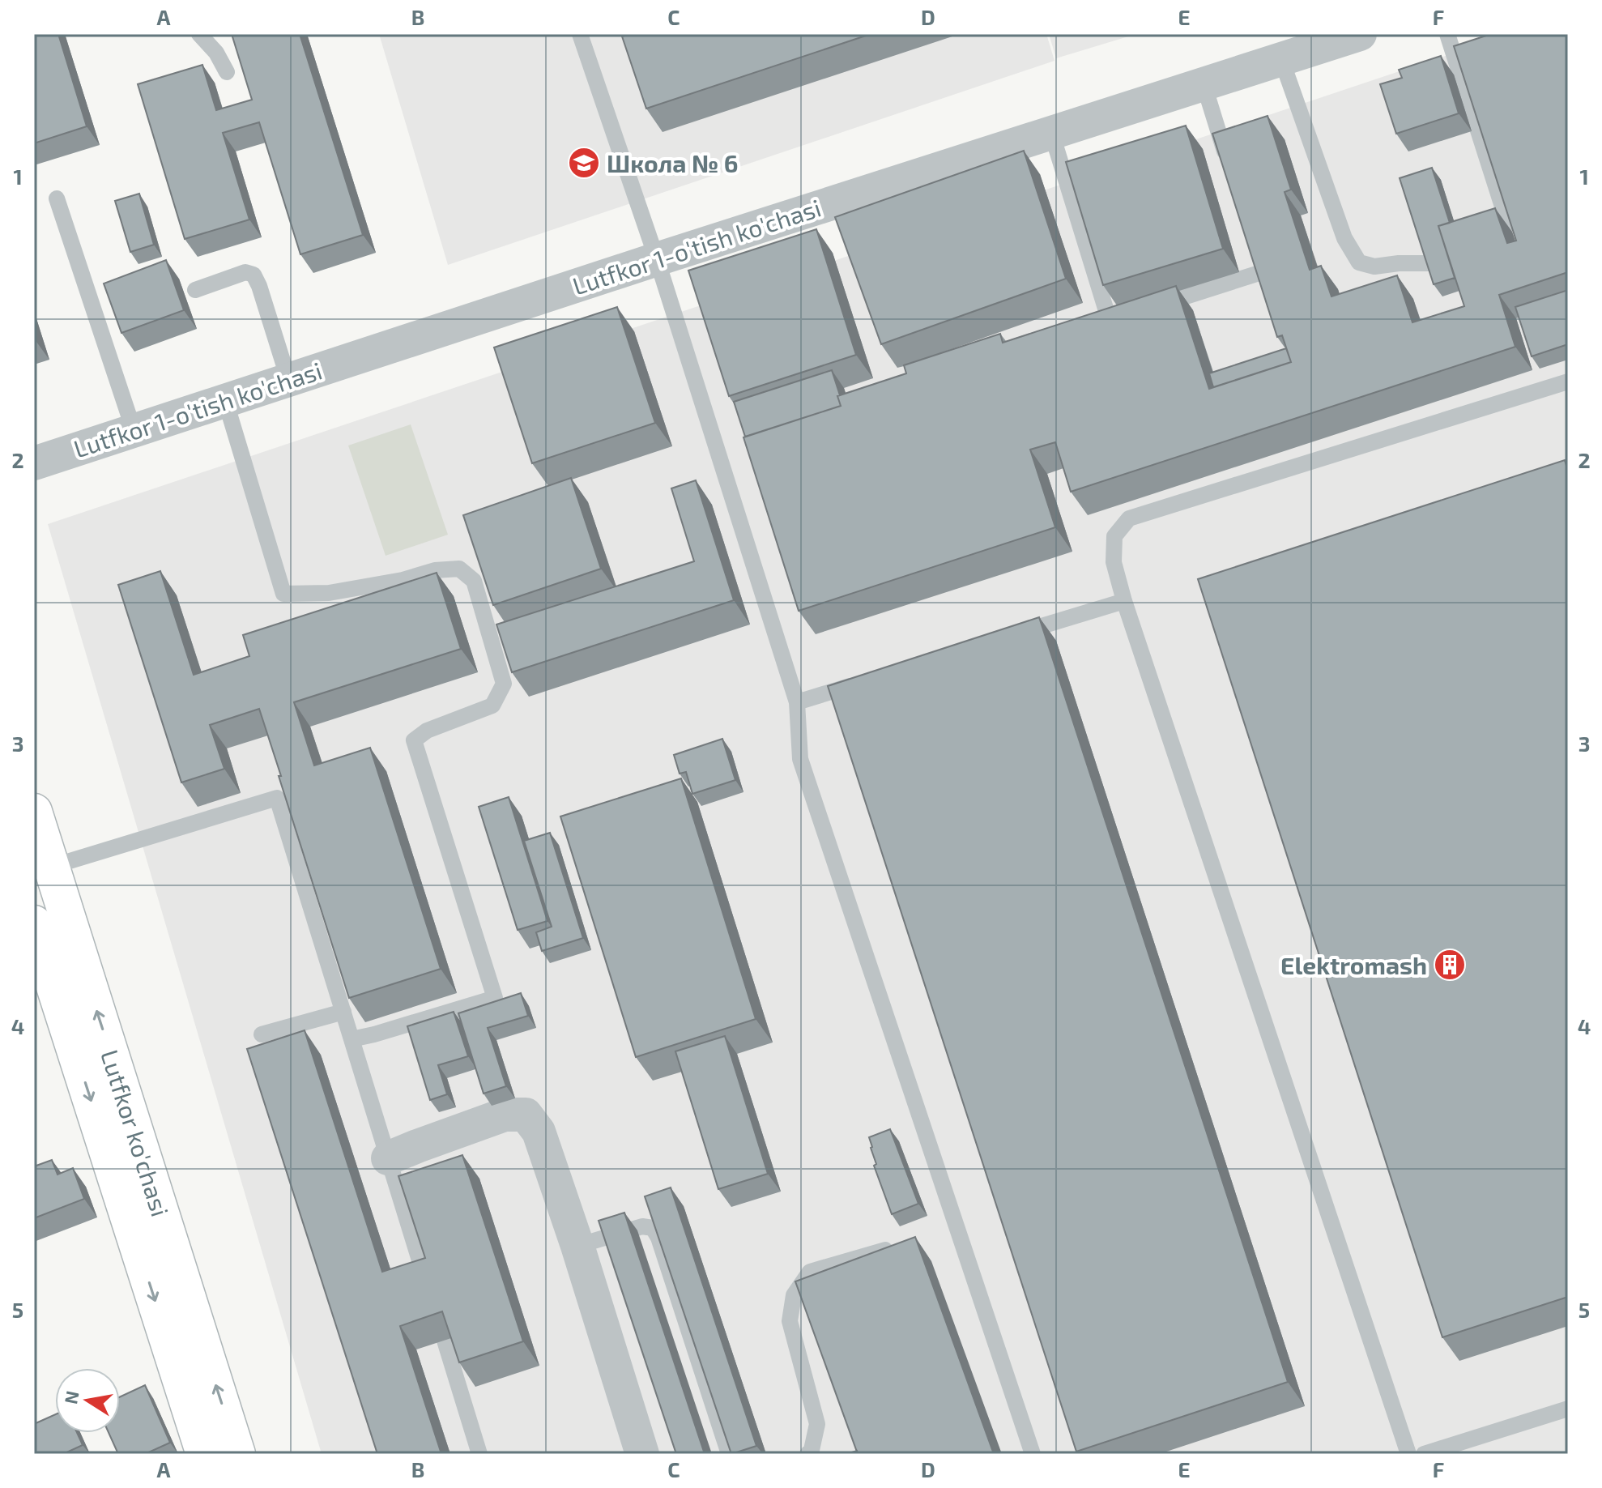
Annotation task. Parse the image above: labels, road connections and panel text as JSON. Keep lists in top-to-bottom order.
{
  "streets": {
    "main road": ["Lutfkor ko'chasi"],
    "street": ["Lutfkor 1-o'tish ko'chasi"]
  },
  "places": {
    "school or university": ["Школа № 6"],
    "building": ["Elektromash"]
  },
  "north": "left",
  "grid": {
    "columns": [
      "A",
      "B",
      "C",
      "D",
      "E",
      "F"
    ],
    "rows": [
      "1",
      "2",
      "3",
      "4",
      "5"
    ]
  }
}
